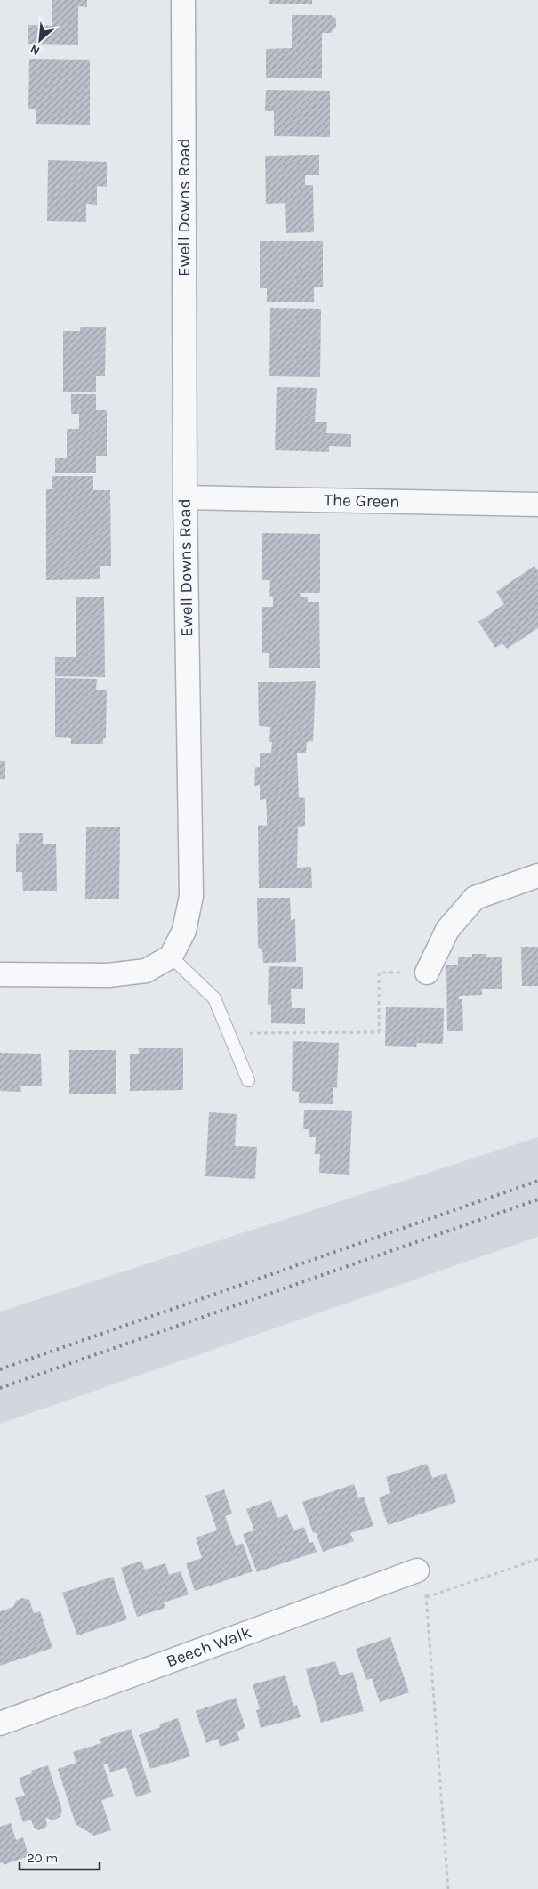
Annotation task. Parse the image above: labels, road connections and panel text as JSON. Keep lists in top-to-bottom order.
{
  "streets": {
    "street": ["Ewell Downs Road", "The Green", "Beech Walk"]
  },
  "crossings": [
    ["Ewell Downs Road", "The Green"]
  ],
  "scale_bar": "20 m",
  "north": "bottom left"
}
